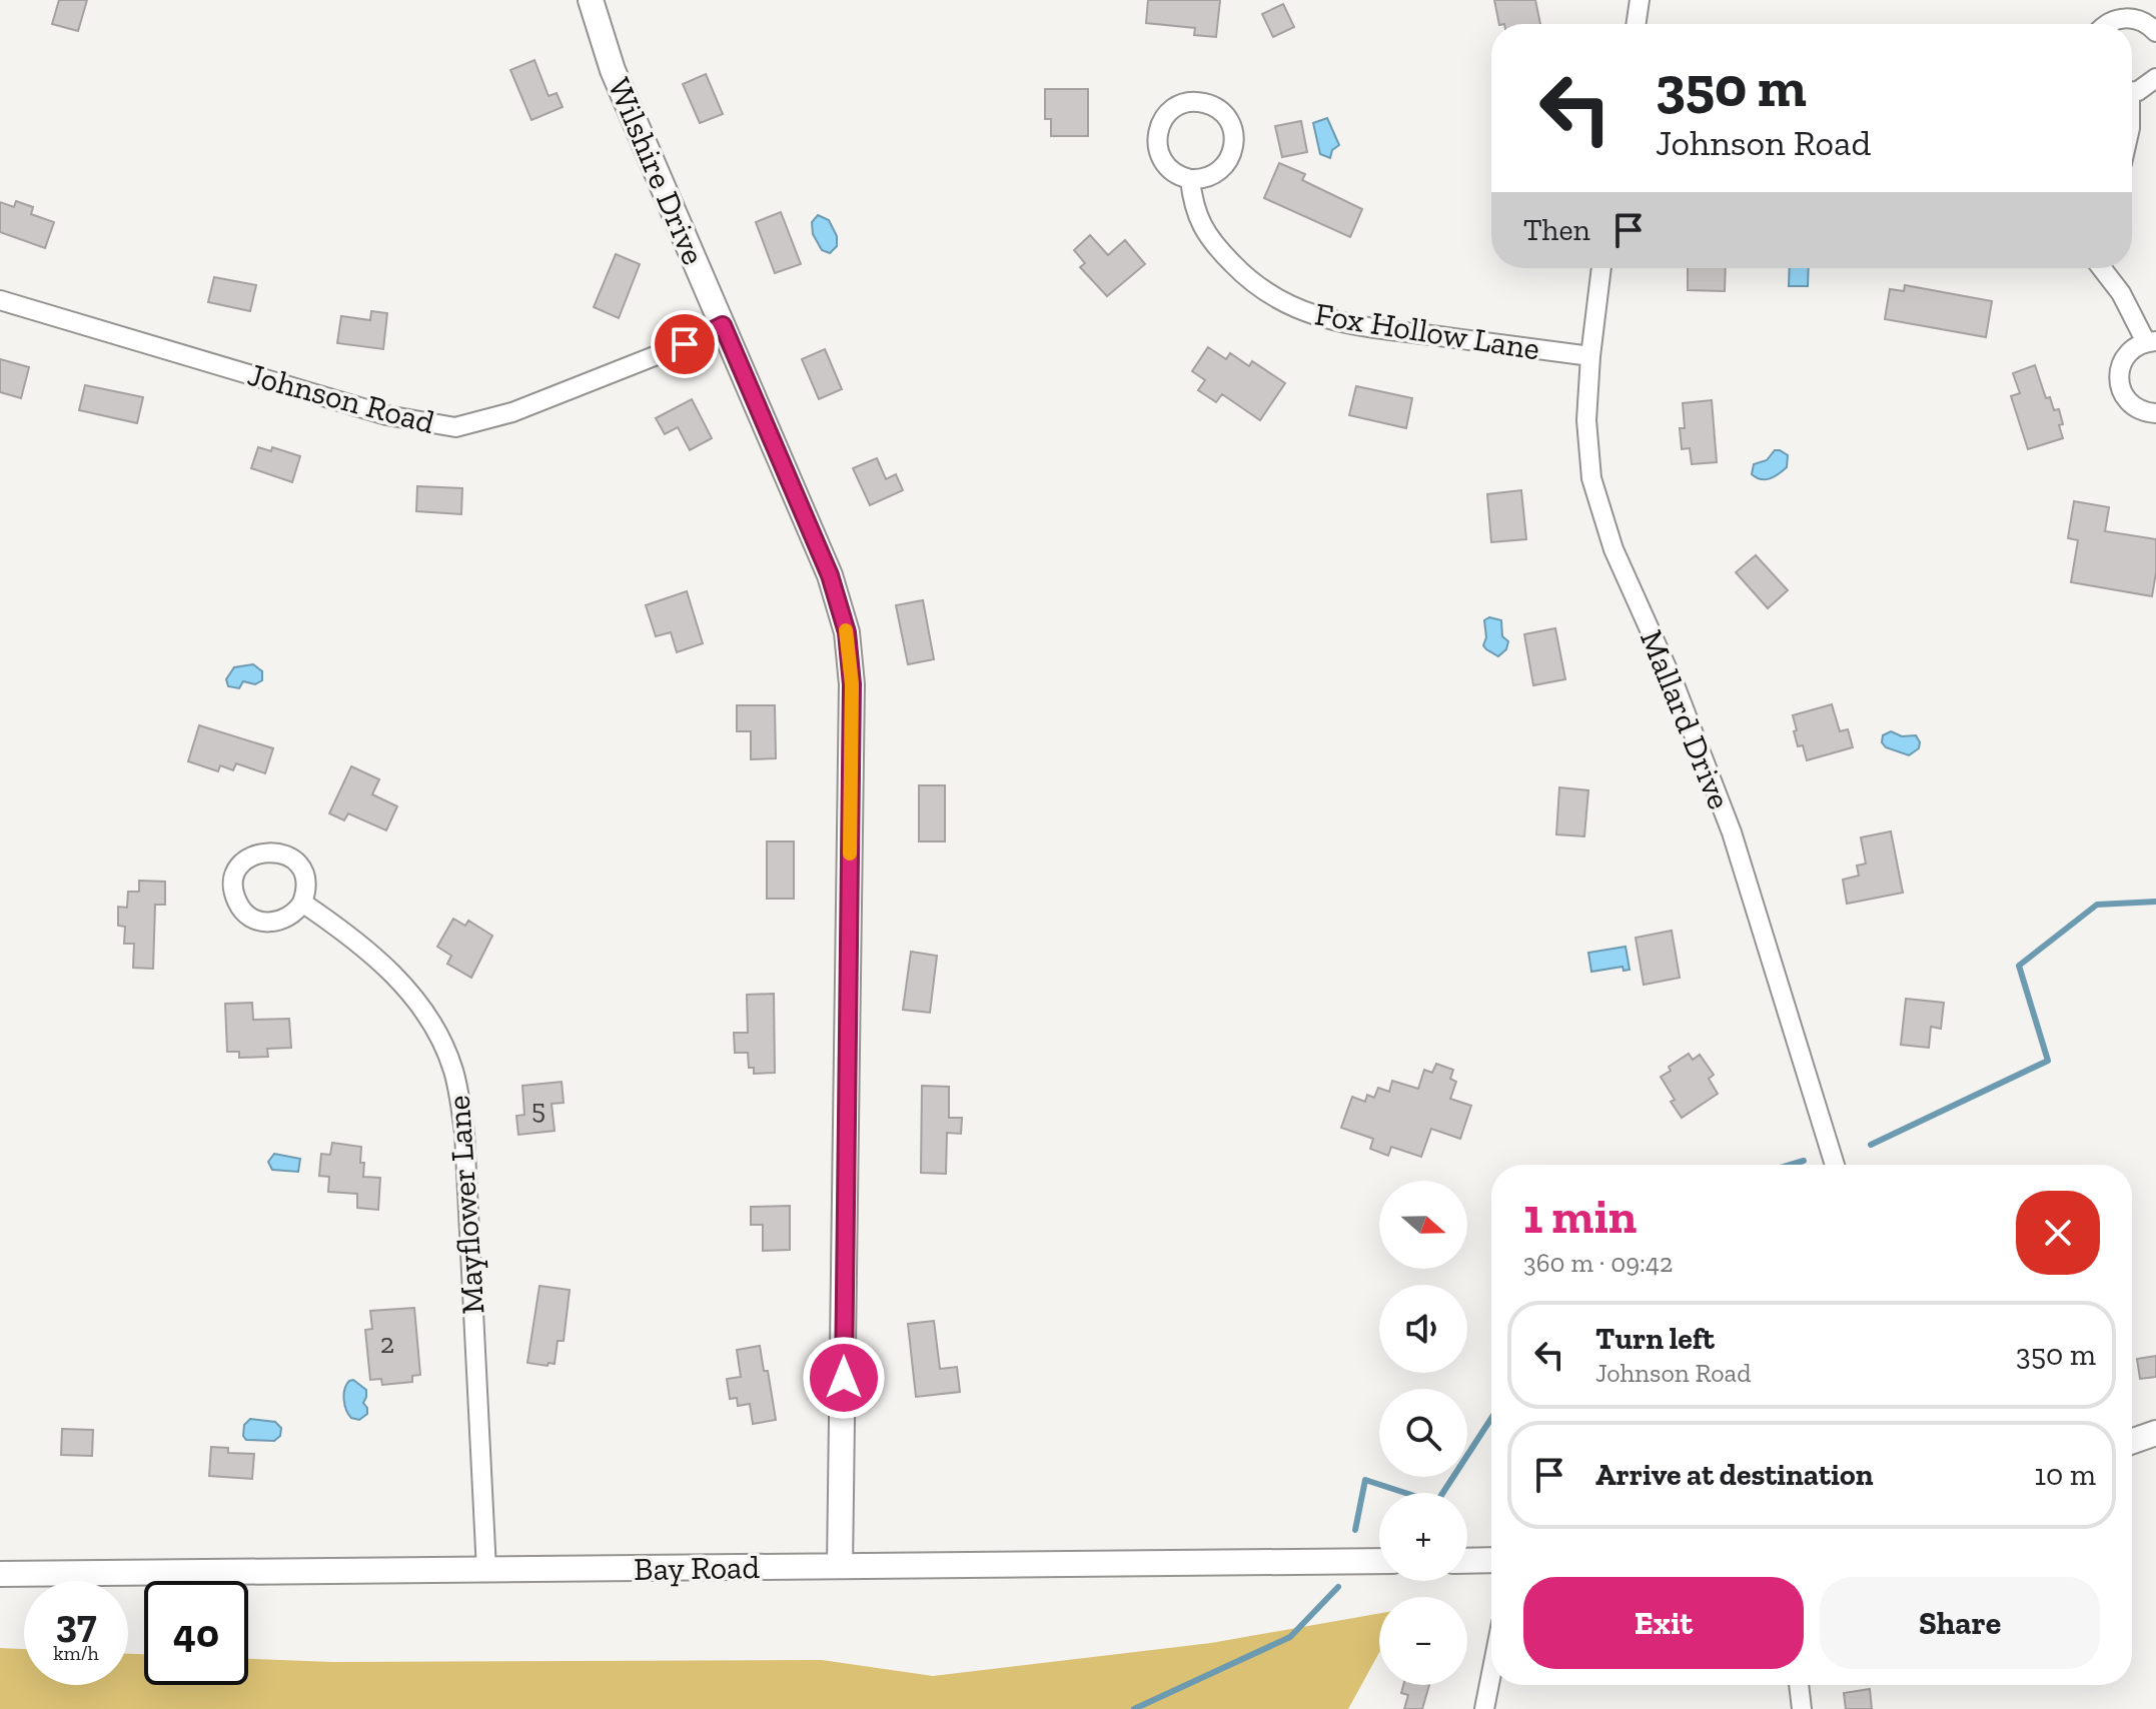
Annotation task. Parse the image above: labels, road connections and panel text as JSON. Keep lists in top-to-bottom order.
{
  "streets": {
    "street": [
      "Wilshire Drive",
      "Fox Hollow Lane",
      "Johnson Road",
      "Mallard Drive",
      "Mayflower Lane",
      "Bay Road"
    ]
  },
  "crossings": [
    ["Wilshire Drive", "Johnson Road"],
    ["Wilshire Drive", "Bay Road"],
    ["Fox Hollow Lane", "Mallard Drive"],
    ["Mayflower Lane", "Bay Road"]
  ],
  "house_numbers": ["5", "2"],
  "north": "right",
  "page": {
    "turn": ["350 m", "Johnson Road"],
    "then": "Then",
    "heading": ["1 min", "360 m · 09:42"],
    "map_buttons": ["+", "−"],
    "list": [
      {
        "name": "Turn left",
        "note": "Johnson Road",
        "value": "350 m"
      },
      {
        "name": "Arrive at destination",
        "value": "10 m"
      }
    ],
    "buttons": ["Exit", "Share"],
    "speed": "37 km/h",
    "limit": "40"
  }
}
